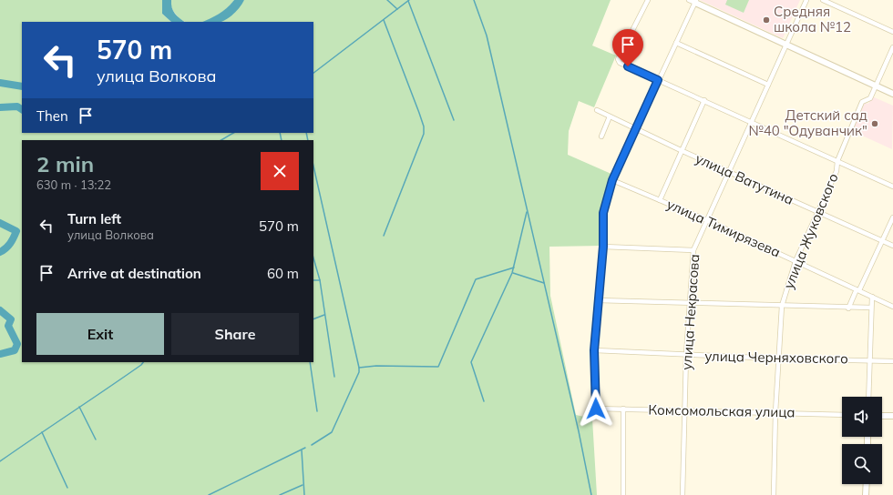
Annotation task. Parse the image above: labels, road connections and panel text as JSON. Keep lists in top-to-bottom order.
{
  "streets": {
    "street": [
      "улица Ватутина",
      "улица Тимирязева",
      "улица Жуковского",
      "улица Некрасова",
      "улица Черняховского",
      "Комсомольская улица"
    ]
  },
  "crossings": [
    ["улица Ватутина", "улица Жуковского"],
    ["улица Ватутина", "улица Некрасова"],
    ["улица Тимирязева", "улица Жуковского"],
    ["улица Тимирязева", "улица Некрасова"],
    ["улица Жуковского", "улица Черняховского"],
    ["улица Жуковского", "Комсомольская улица"],
    ["улица Некрасова", "улица Черняховского"],
    ["улица Некрасова", "Комсомольская улица"],
    ["улица Черняховского", "Комсомольская улица"]
  ],
  "places": ["Средняя школа №12", "Детский сад №40 \"Одуванчик\""],
  "page": {
    "turn": ["570 m", "улица Волкова"],
    "then": "Then",
    "heading": ["2 min", "630 m · 13:22"],
    "list": [
      {
        "name": "Turn left",
        "note": "улица Волкова",
        "value": "570 m"
      },
      {
        "name": "Arrive at destination",
        "value": "60 m"
      }
    ],
    "buttons": ["Exit", "Share"]
  }
}
